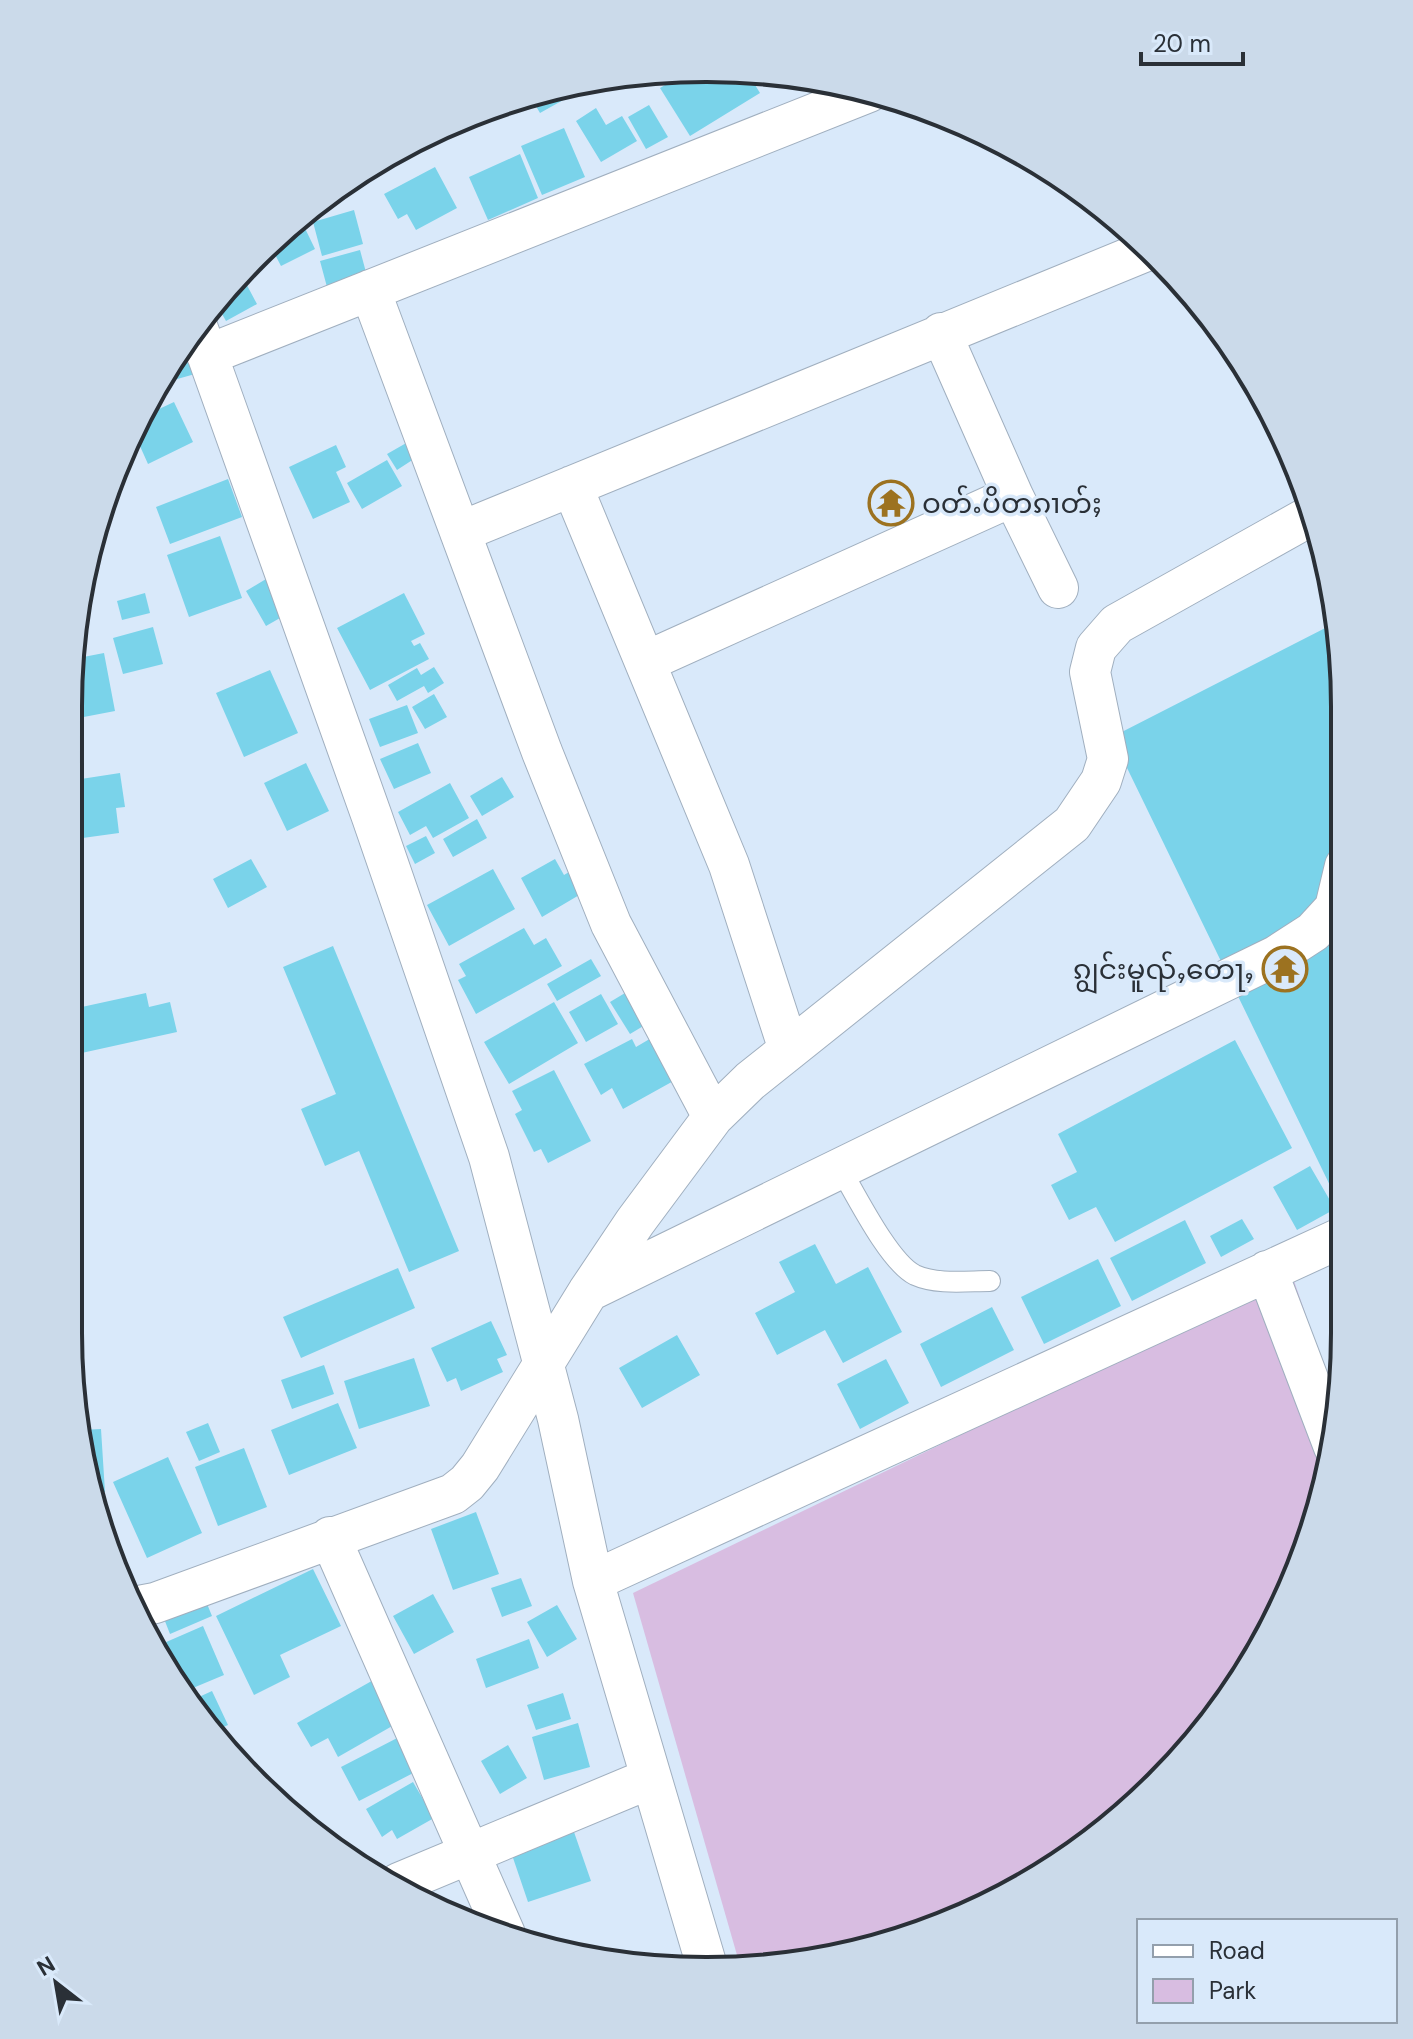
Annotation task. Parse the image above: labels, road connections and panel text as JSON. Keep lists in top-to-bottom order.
{
  "places": {
    "temple": ["ဝတ်ႉပိတၵၢတ်ႈ", "ၵျွင်းမူၺ်ႇတေႃႇ"]
  },
  "legend": ["Road", "Park"],
  "scale_bar": "20 m",
  "north": "top left"
}
